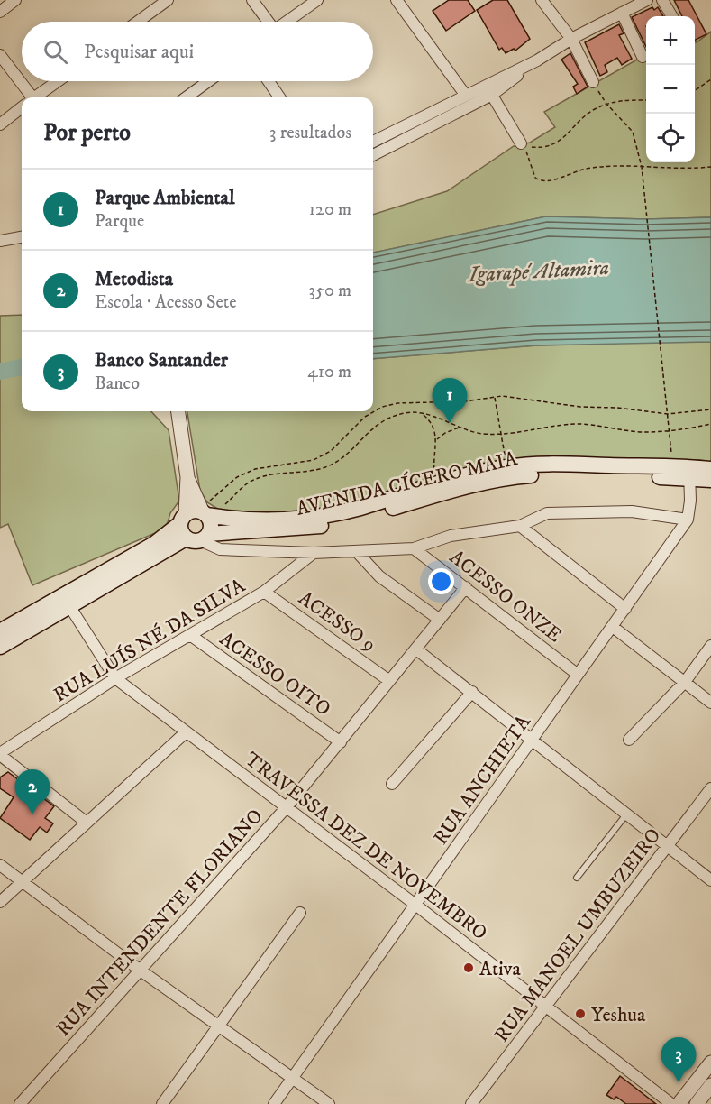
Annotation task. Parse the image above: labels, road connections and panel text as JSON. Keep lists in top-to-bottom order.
{
  "streets": {
    "main road": ["AVENIDA CÍCERO MAIA"],
    "street": [
      "ACESSO ONZE",
      "ACESSO 9",
      "RUA LUÍS NÉ DA SILVA",
      "ACESSO OITO",
      "RUA ANCHIETA",
      "TRAVESSA DEZ DE NOVEMBRO",
      "RUA INTENDENTE FLORIANO",
      "RUA MANOEL UMBUZEIRO"
    ]
  },
  "crossings": [
    ["ACESSO ONZE", "RUA ANCHIETA"],
    ["ACESSO ONZE", "RUA INTENDENTE FLORIANO"],
    ["ACESSO 9", "RUA LUÍS NÉ DA SILVA"],
    ["ACESSO 9", "RUA INTENDENTE FLORIANO"],
    ["RUA LUÍS NÉ DA SILVA", "ACESSO OITO"],
    ["RUA LUÍS NÉ DA SILVA", "TRAVESSA DEZ DE NOVEMBRO"],
    ["ACESSO OITO", "RUA INTENDENTE FLORIANO"],
    ["RUA ANCHIETA", "TRAVESSA DEZ DE NOVEMBRO"],
    ["TRAVESSA DEZ DE NOVEMBRO", "RUA INTENDENTE FLORIANO"],
    ["TRAVESSA DEZ DE NOVEMBRO", "RUA MANOEL UMBUZEIRO"]
  ],
  "water": ["Igarapé Altamira"],
  "places": ["Ativa", "Yeshua"],
  "page": {
    "map_buttons": ["+", "−"],
    "search": "Pesquisar aqui",
    "heading": ["Por perto", "3 resultados"],
    "list": [
      {
        "mark": "1",
        "name": "Parque Ambiental",
        "note": "Parque",
        "value": "120 m"
      },
      {
        "mark": "2",
        "name": "Metodista",
        "note": "Escola · Acesso Sete",
        "value": "350 m"
      },
      {
        "mark": "3",
        "name": "Banco Santander",
        "note": "Banco",
        "value": "410 m"
      }
    ],
    "pins": ["1", "2", "3"]
  }
}
